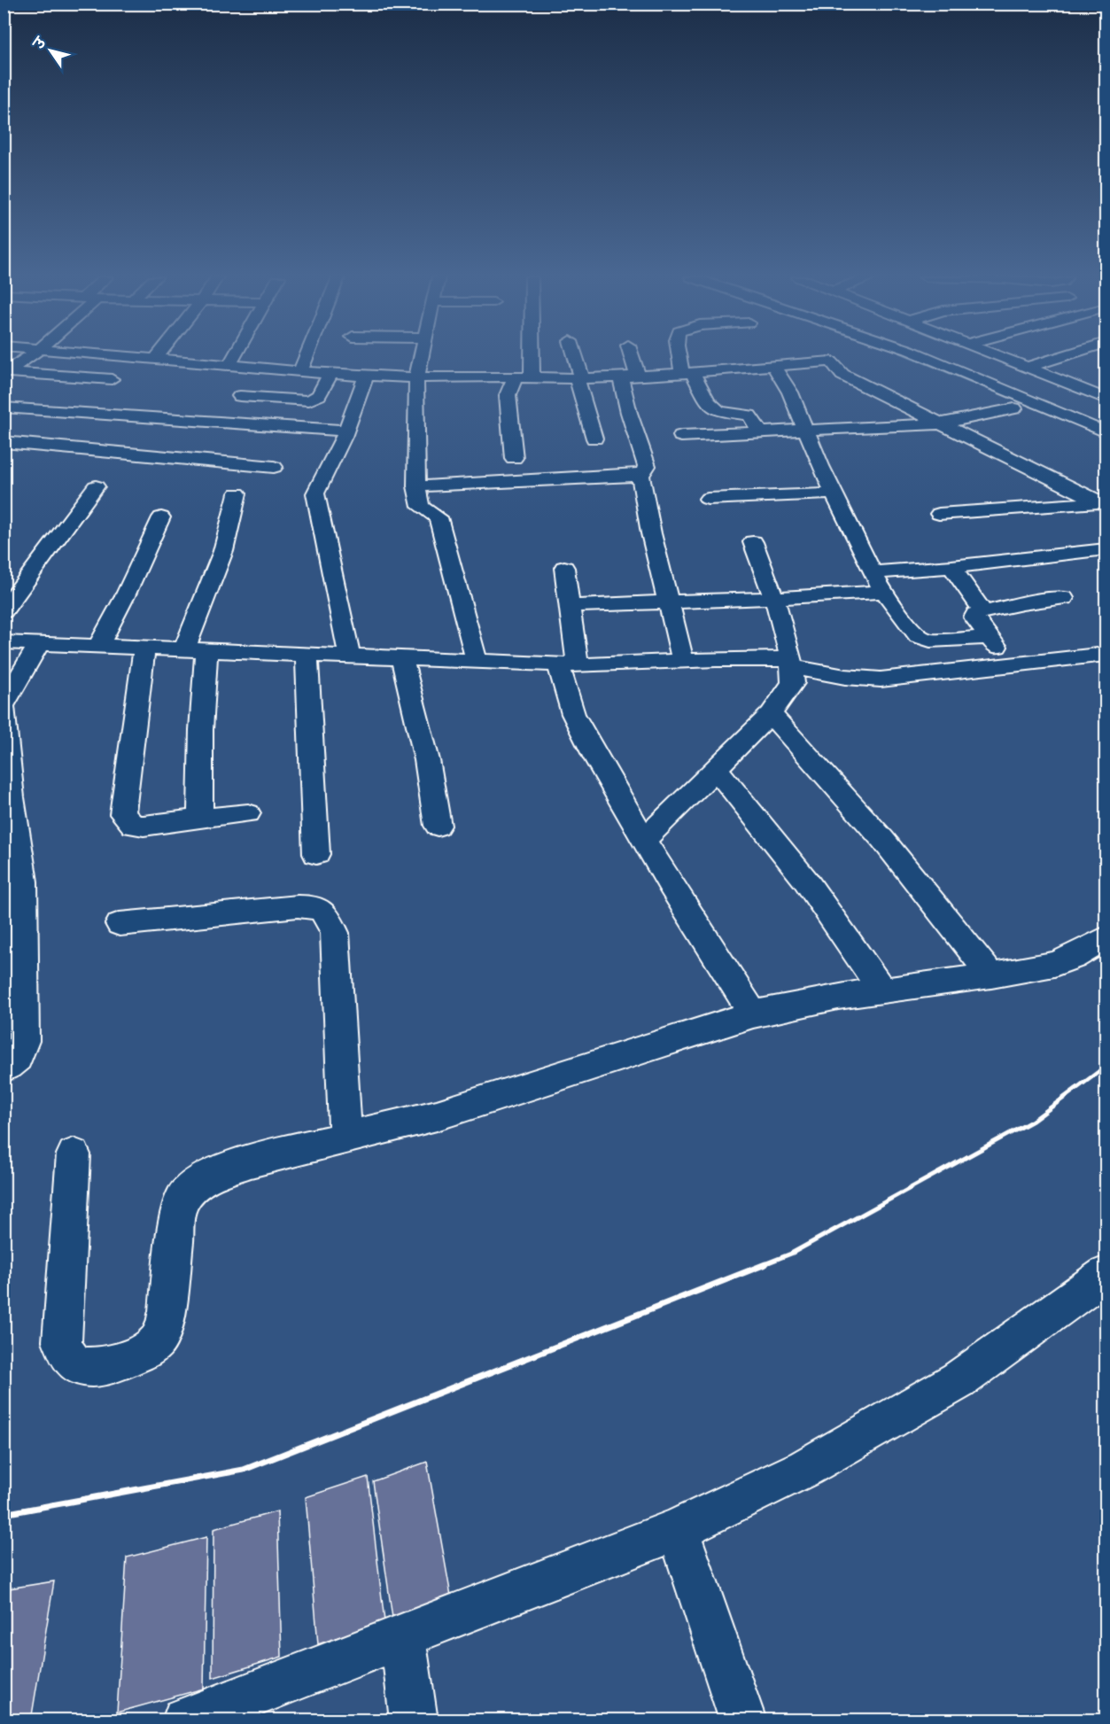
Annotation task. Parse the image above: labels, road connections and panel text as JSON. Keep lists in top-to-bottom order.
{
  "north": "top left"
}
